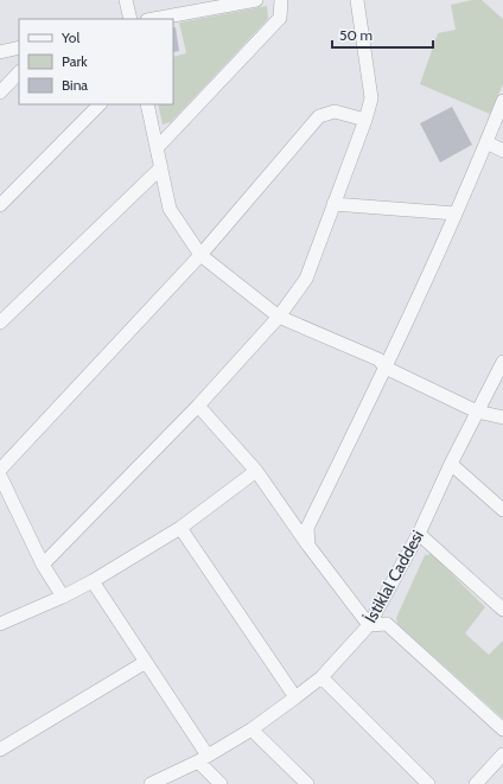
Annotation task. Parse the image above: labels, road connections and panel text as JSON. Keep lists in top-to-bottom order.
{
  "streets": {
    "street": ["İstiklal Caddesi"]
  },
  "legend": ["Yol", "Park", "Bina"],
  "scale_bar": "50 m"
}
